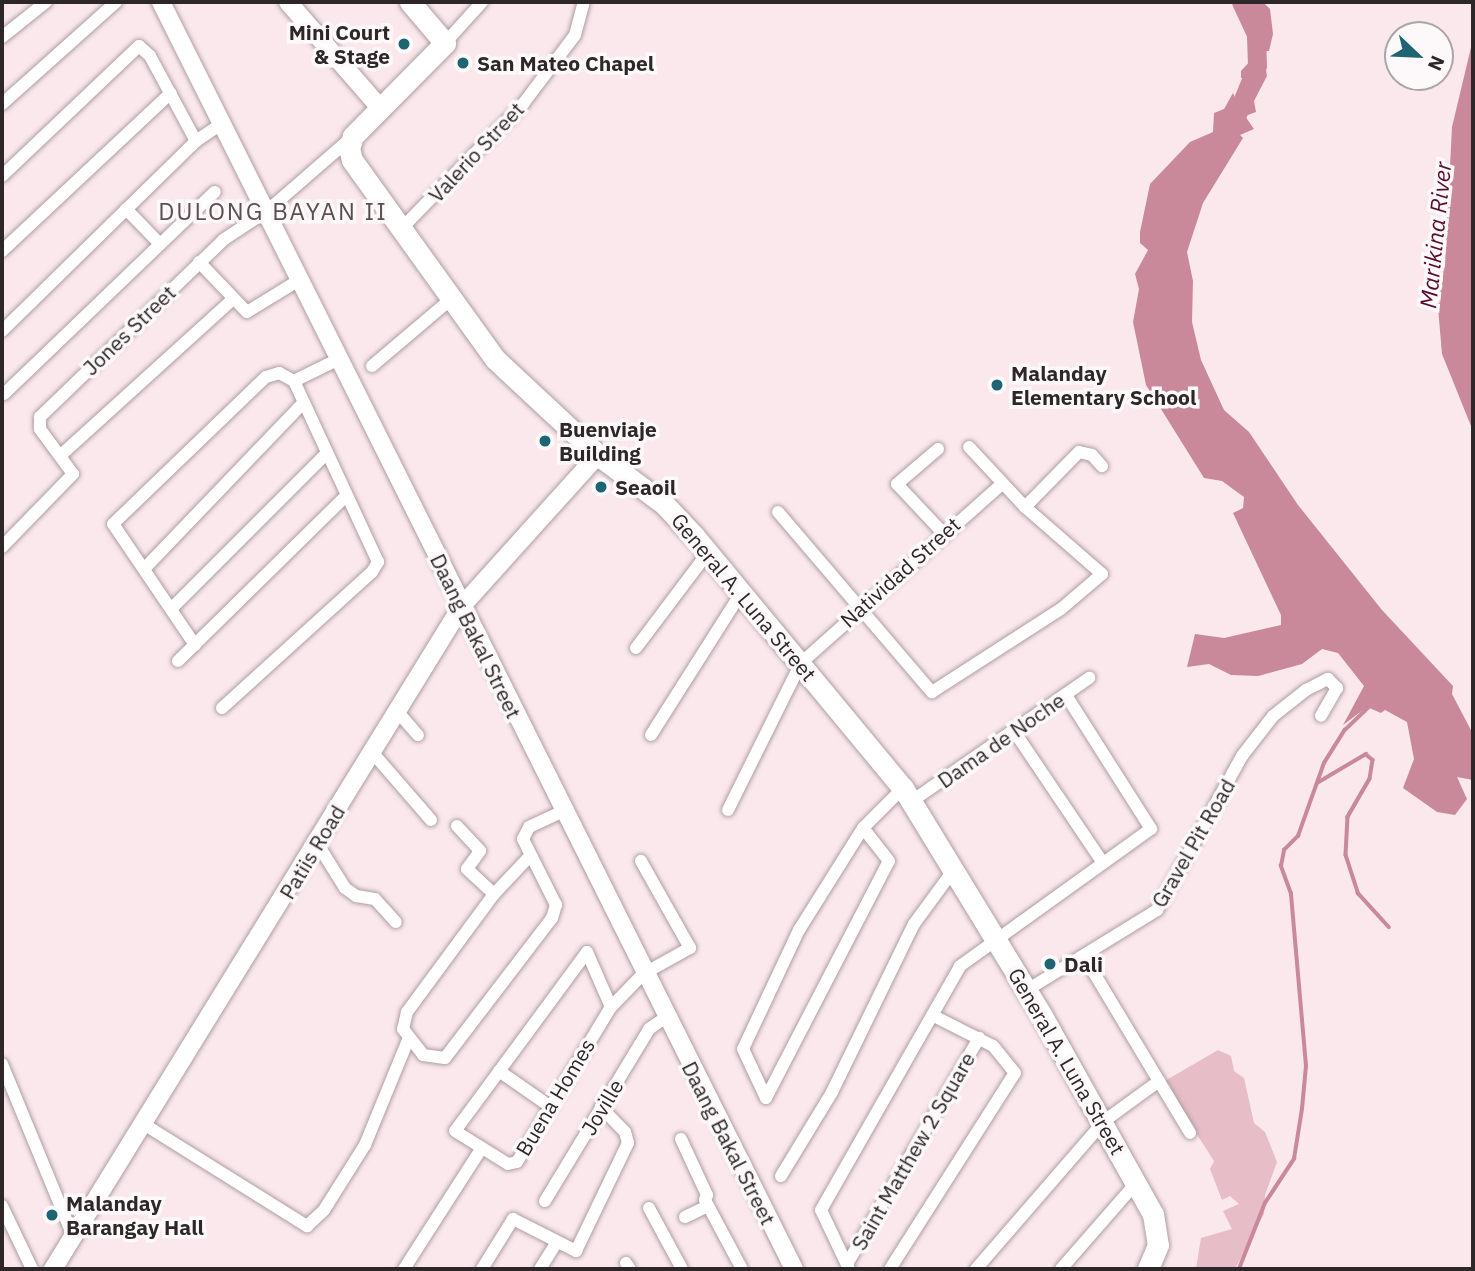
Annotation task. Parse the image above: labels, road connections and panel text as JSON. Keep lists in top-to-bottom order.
{
  "streets": {
    "main road": ["General A. Luna Street"],
    "street": [
      "Valerio Street",
      "Jones Street",
      "Natividad Street",
      "Daang Bakal Street",
      "Dama de Noche",
      "Gravel Pit Road",
      "Patiis Road",
      "Buena Homes",
      "Joville",
      "Saint Matthew 2 Square"
    ]
  },
  "crossings": [
    ["Valerio Street", "General A. Luna Street"],
    ["Jones Street", "General A. Luna Street"],
    ["Jones Street", "Daang Bakal Street"],
    ["Natividad Street", "General A. Luna Street"],
    ["General A. Luna Street", "Dama de Noche"],
    ["General A. Luna Street", "Gravel Pit Road"],
    ["General A. Luna Street", "Patiis Road"],
    ["General A. Luna Street", "Saint Matthew 2 Square"],
    ["Daang Bakal Street", "Patiis Road"],
    ["Daang Bakal Street", "Buena Homes"],
    ["Daang Bakal Street", "Joville"],
    ["Dama de Noche", "Saint Matthew 2 Square"]
  ],
  "districts": ["DULONG BAYAN II"],
  "water": ["Marikina River"],
  "places": [
    "Mini Court & Stage",
    "San Mateo Chapel",
    "Malanday Elementary School",
    "Buenviaje Building",
    "Seaoil",
    "Dali",
    "Malanday Barangay Hall"
  ],
  "north": "bottom right"
}
